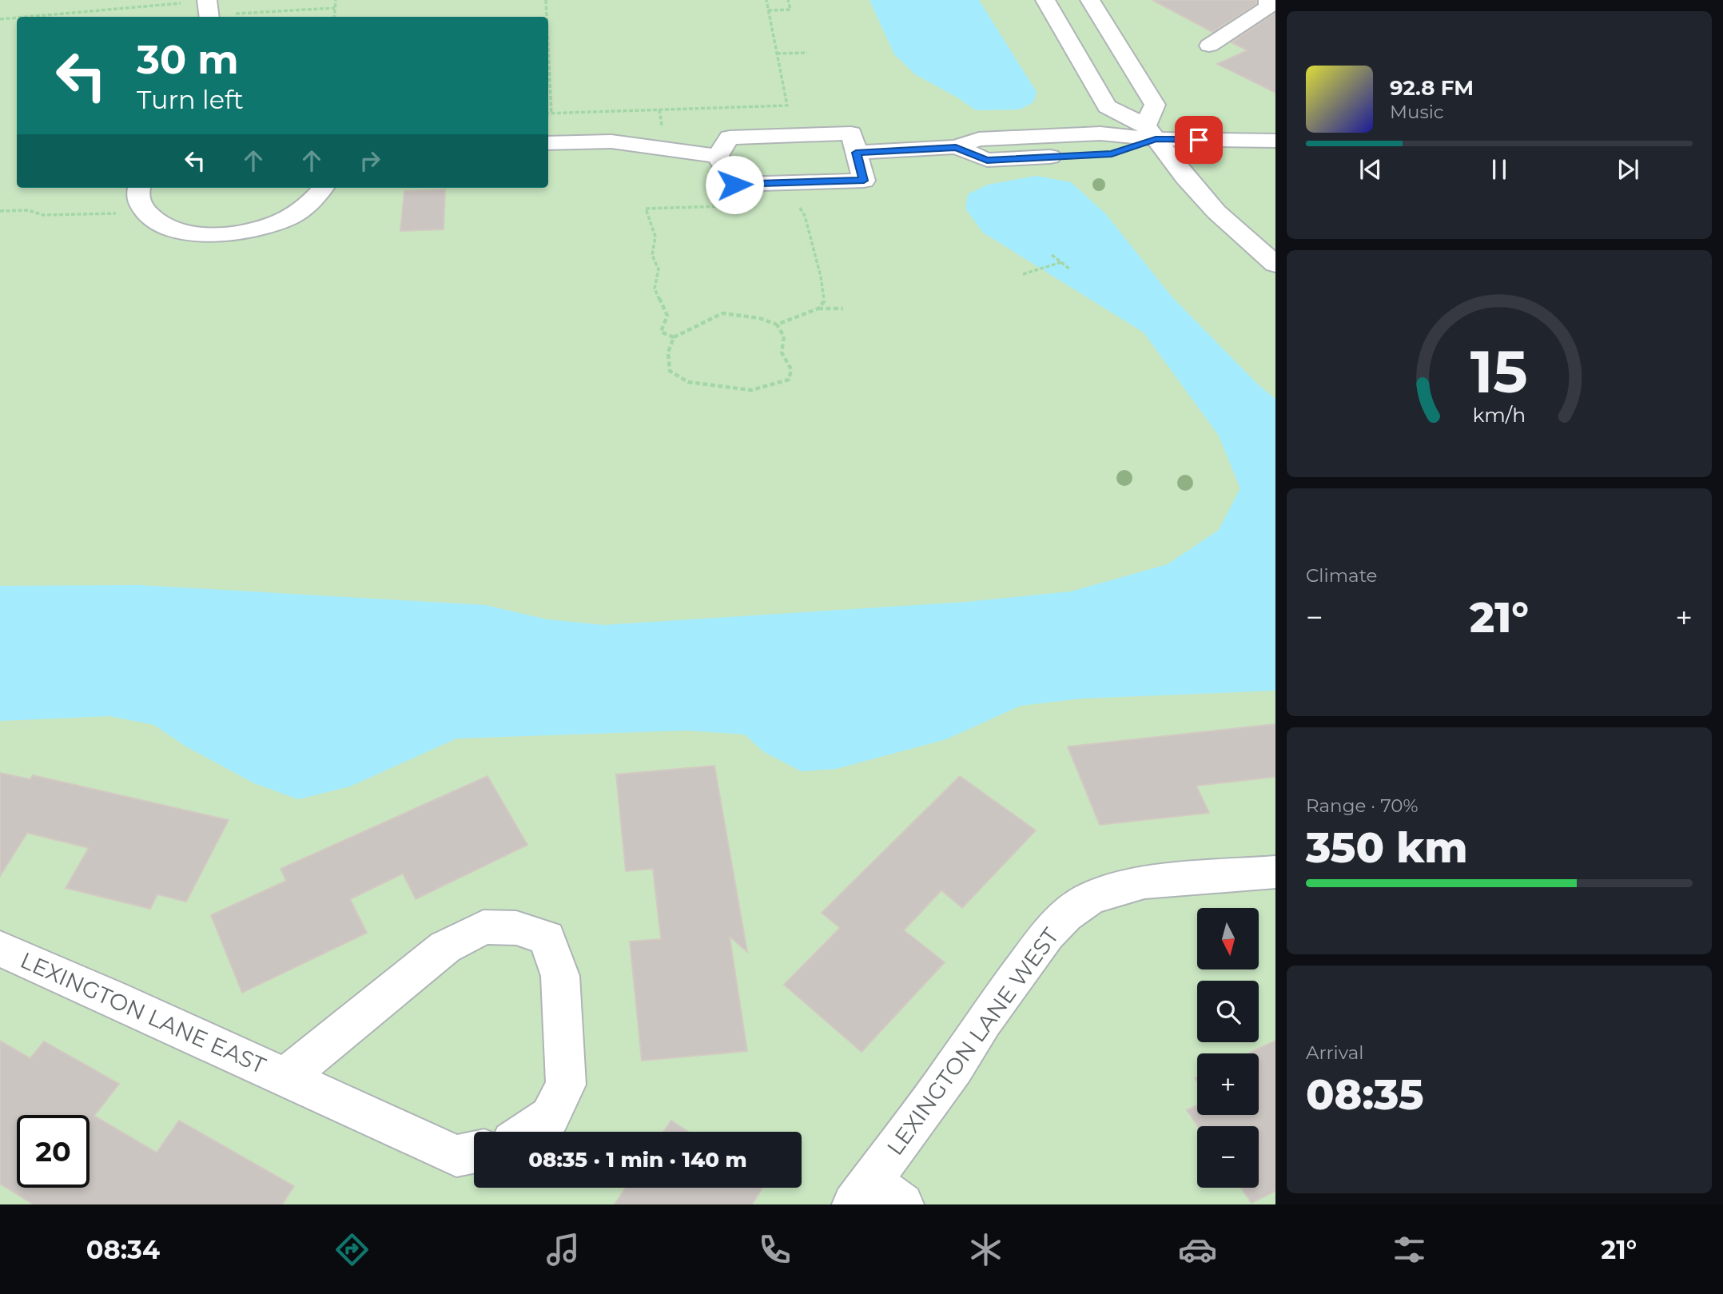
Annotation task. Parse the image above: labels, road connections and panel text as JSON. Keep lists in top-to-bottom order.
{
  "streets": {
    "street": ["LEXINGTON LANE EAST", "LEXINGTON LANE WEST"]
  },
  "north": "bottom",
  "page": {
    "turn": ["30 m", "Turn left"],
    "song": ["92.8 FM", "Music"],
    "tile": [
      "Climate",
      ["Range · 70%", "350 km"],
      ["Arrival", "08:35"]
    ],
    "heat": ["−", "21°", "+"],
    "map_buttons": ["+", "−"],
    "limit": "20",
    "trip": "08:35 · 1 min · 140 m",
    "tabs": ["08:34", "21°"],
    "gauge": ["15", "km/h"]
  }
}
